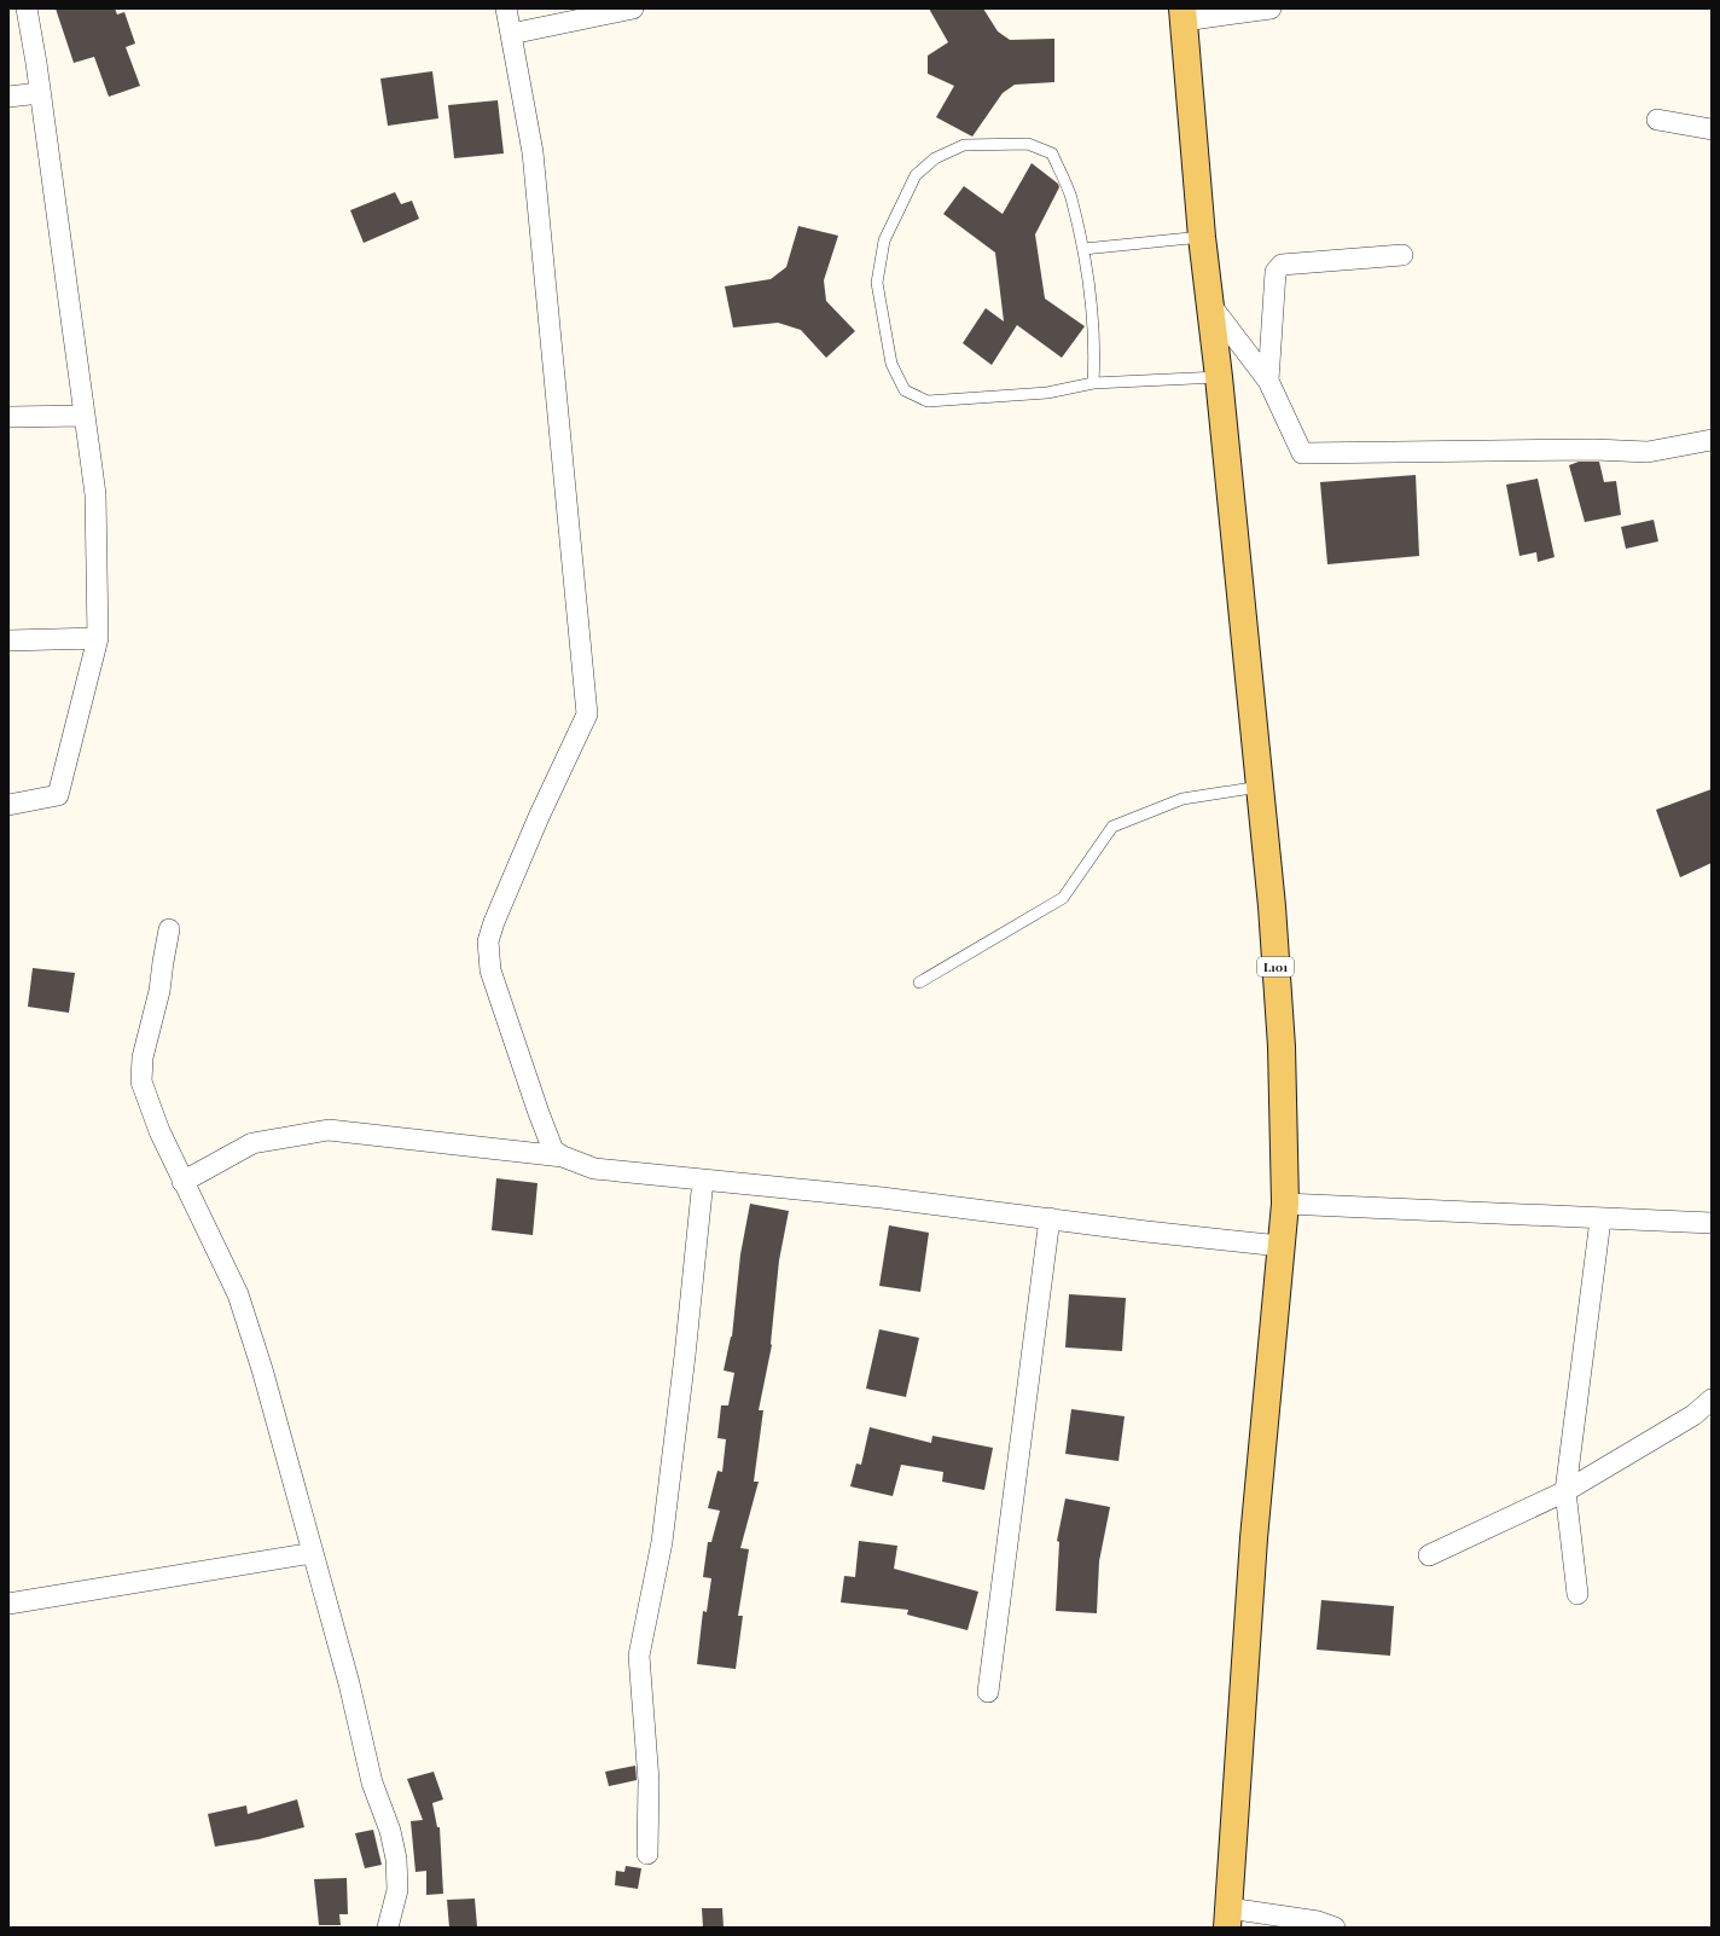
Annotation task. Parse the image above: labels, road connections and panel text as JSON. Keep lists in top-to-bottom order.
{
  "streets": {
    "main road": ["L101"]
  }
}
